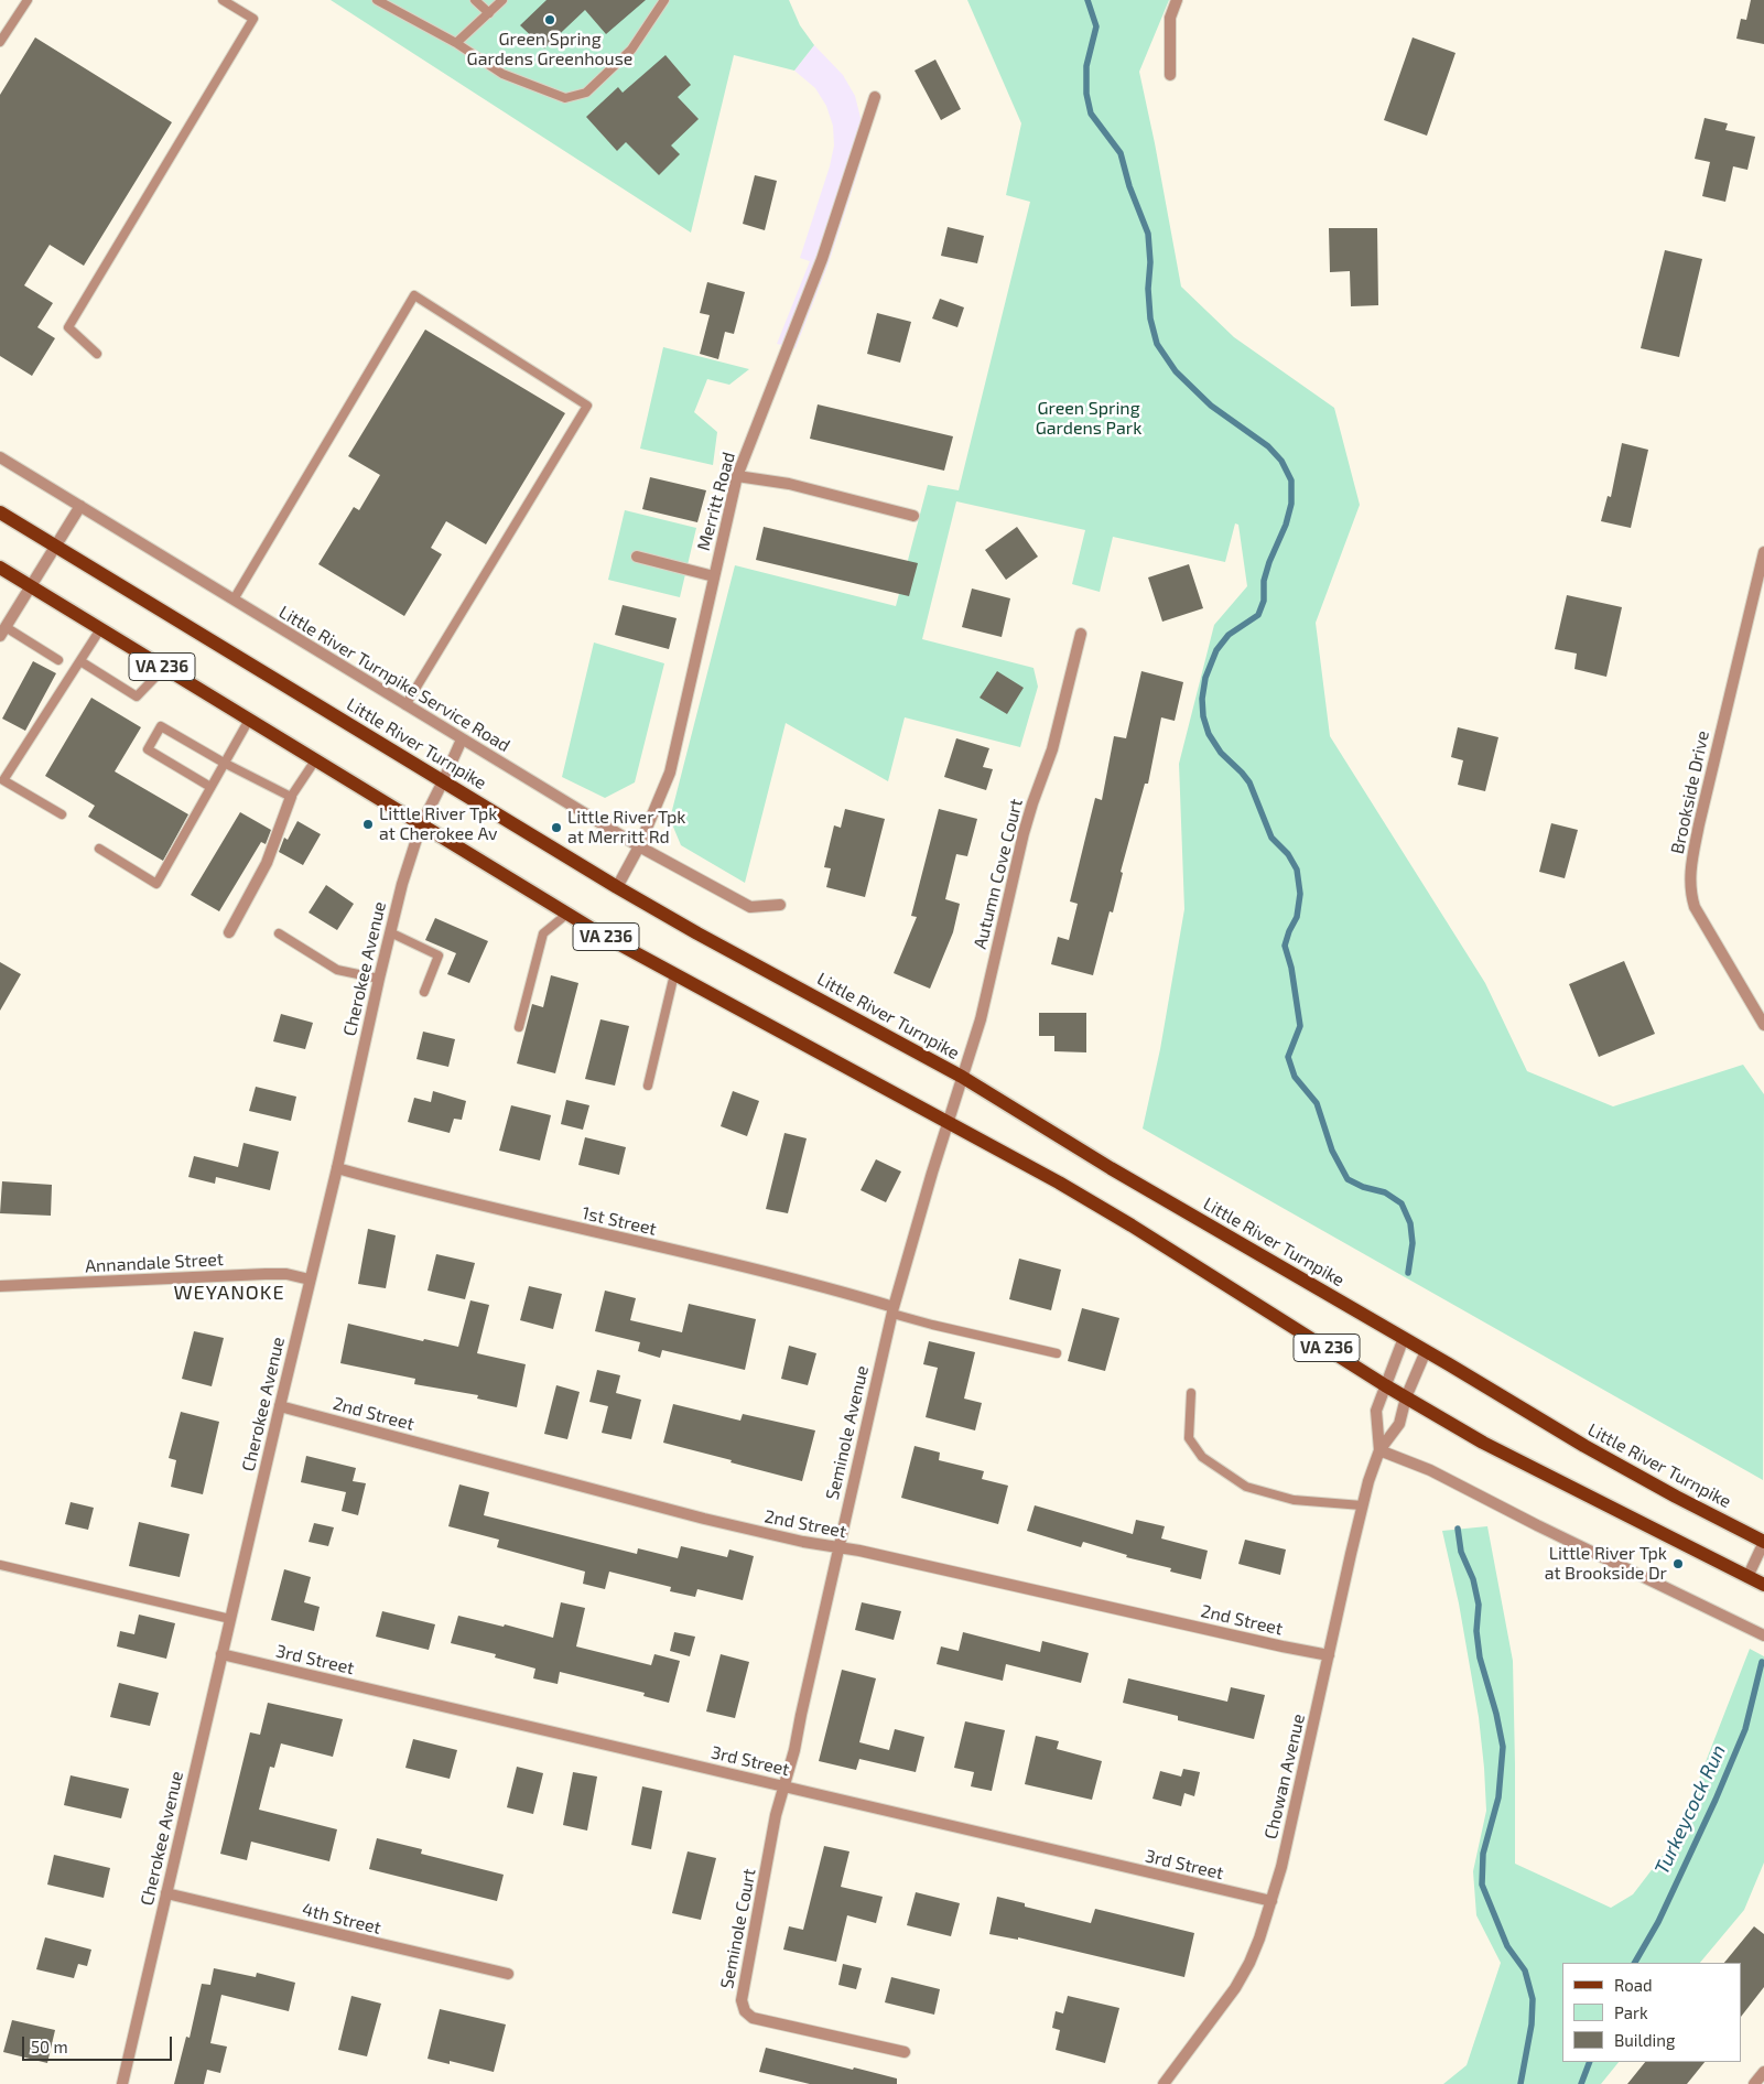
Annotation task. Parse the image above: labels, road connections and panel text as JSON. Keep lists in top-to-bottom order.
{
  "streets": {
    "main road": ["VA 236", "Little River Turnpike"],
    "street": [
      "Merritt Road",
      "Little River Turnpike Service Road",
      "Brookside Drive",
      "Autumn Cove Court",
      "Cherokee Avenue",
      "1st Street",
      "Annandale Street",
      "2nd Street",
      "Seminole Avenue",
      "3rd Street",
      "Chowan Avenue",
      "4th Street",
      "Seminole Court"
    ]
  },
  "crossings": [
    ["Merritt Road", "Little River Turnpike Service Road"],
    ["Merritt Road", "Little River Turnpike"],
    ["VA 236", "Autumn Cove Court"],
    ["VA 236", "Cherokee Avenue"],
    ["VA 236", "Seminole Avenue"],
    ["VA 236", "Chowan Avenue"],
    ["Little River Turnpike Service Road", "Cherokee Avenue"],
    ["Little River Turnpike", "Autumn Cove Court"],
    ["Little River Turnpike", "Cherokee Avenue"],
    ["Little River Turnpike", "Chowan Avenue"],
    ["Autumn Cove Court", "Seminole Avenue"],
    ["Cherokee Avenue", "1st Street"],
    ["Cherokee Avenue", "Annandale Street"],
    ["Cherokee Avenue", "2nd Street"],
    ["Cherokee Avenue", "3rd Street"],
    ["Cherokee Avenue", "4th Street"],
    ["1st Street", "Seminole Avenue"],
    ["2nd Street", "Seminole Avenue"],
    ["2nd Street", "Chowan Avenue"],
    ["Seminole Avenue", "3rd Street"],
    ["Seminole Avenue", "Seminole Court"],
    ["3rd Street", "Chowan Avenue"],
    ["3rd Street", "Seminole Court"]
  ],
  "districts": ["WEYANOKE"],
  "water": ["Turkeycock Run"],
  "parks": ["Green Spring Gardens Park"],
  "places": [
    "Green Spring Gardens Greenhouse",
    "Little River Tpk at Cherokee Av",
    "Little River Tpk at Merritt Rd",
    "Little River Tpk at Brookside Dr"
  ],
  "legend": ["Road", "Park", "Building"],
  "scale_bar": "50 m"
}
